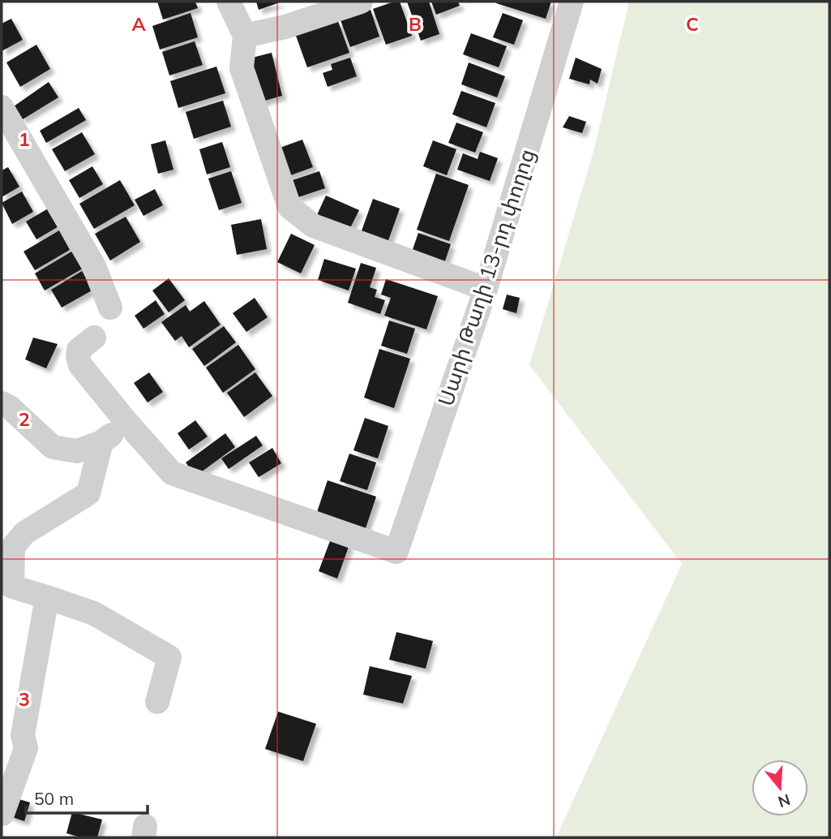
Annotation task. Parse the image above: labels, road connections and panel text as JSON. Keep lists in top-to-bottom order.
{
  "streets": {
    "street": ["Սարի Թաղի 13-րդ փողոց"]
  },
  "scale_bar": "50 m",
  "north": "bottom",
  "grid": {
    "columns": ["A", "B", "C"],
    "rows": ["1", "2", "3"]
  }
}
